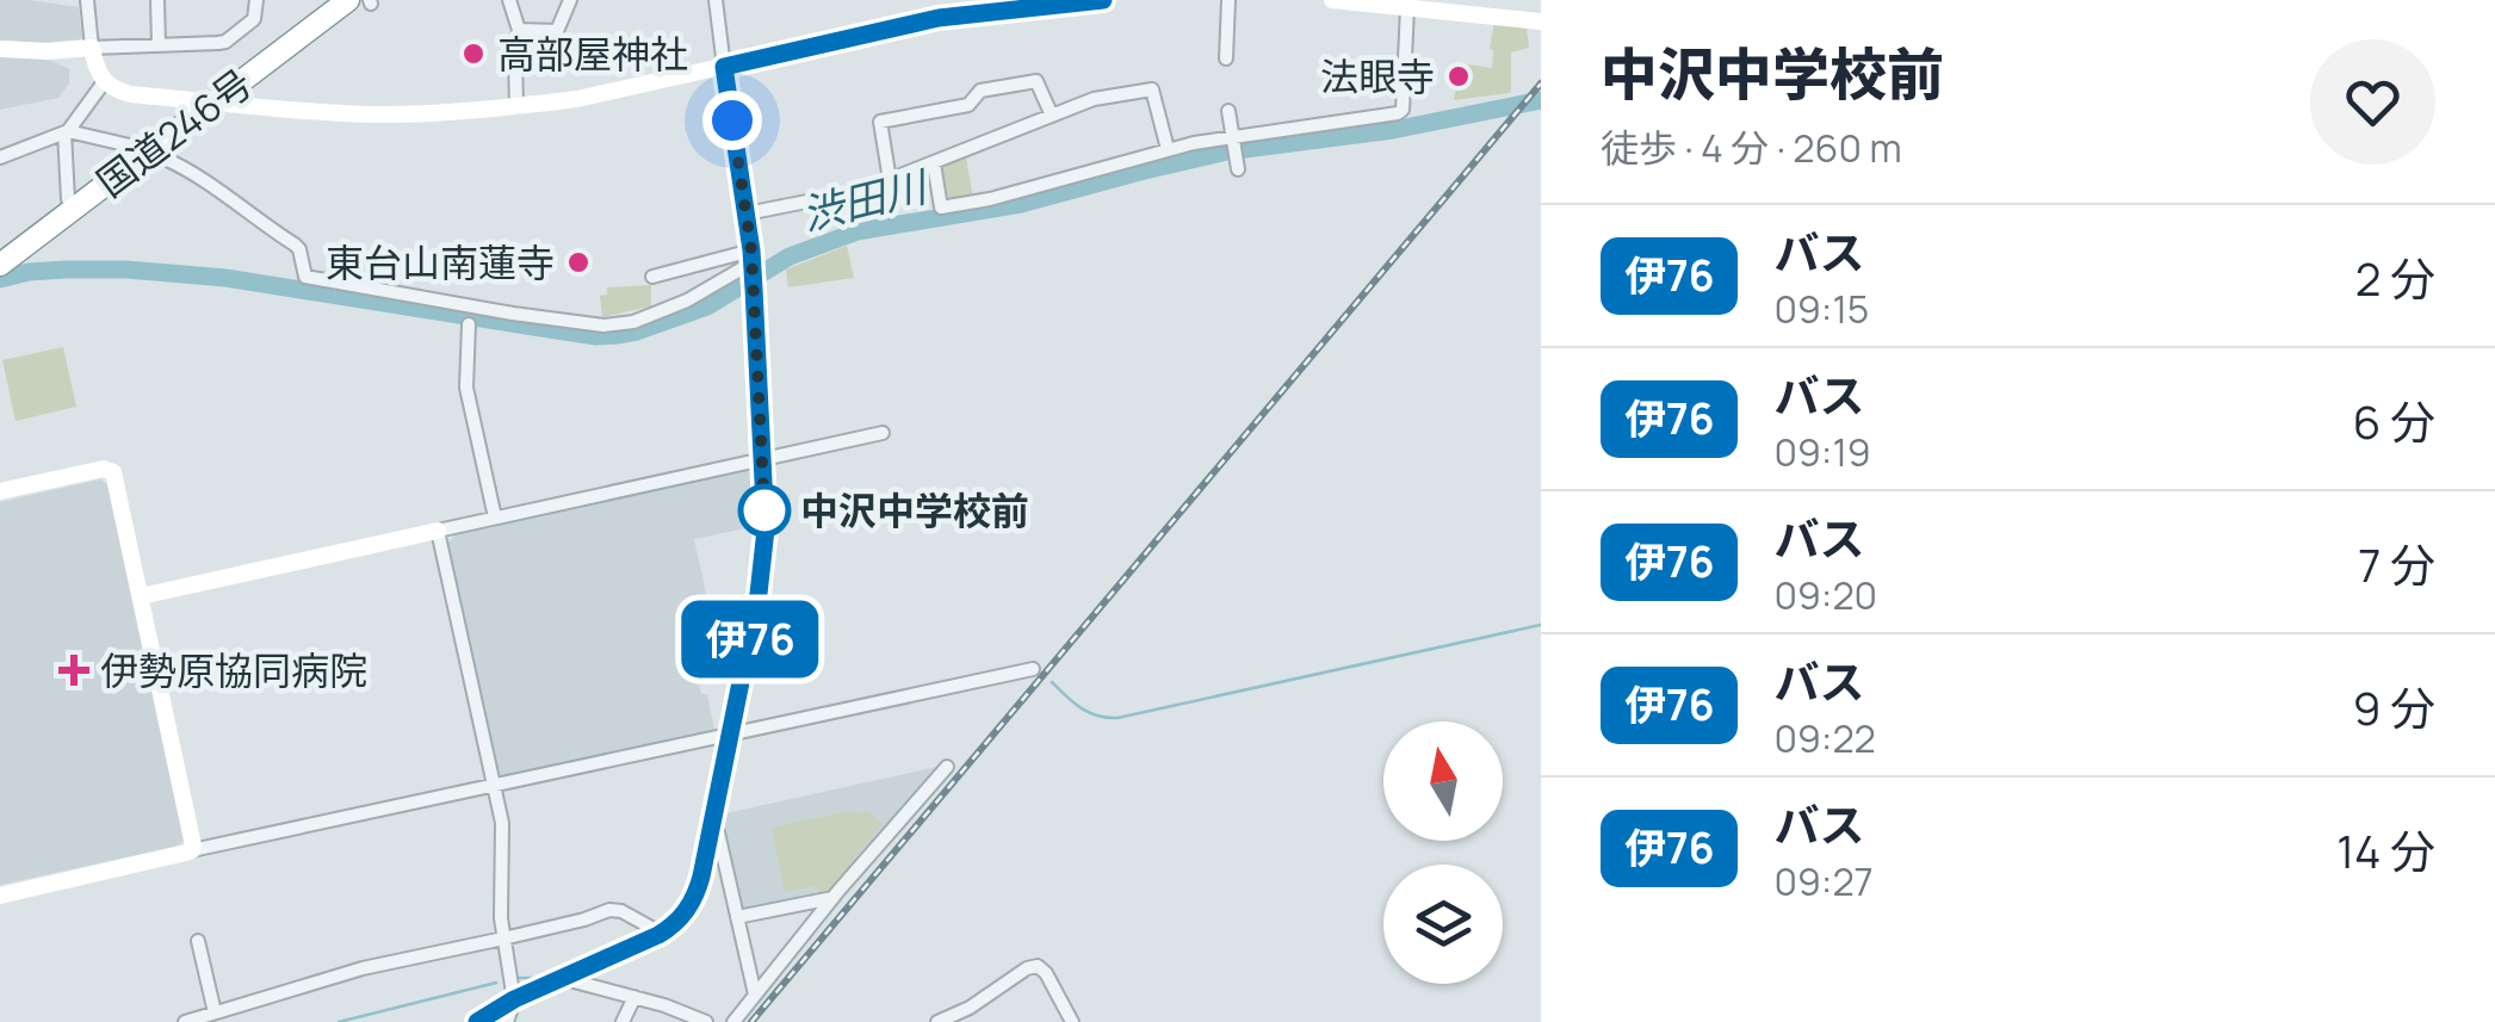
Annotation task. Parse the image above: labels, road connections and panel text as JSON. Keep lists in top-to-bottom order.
{
  "streets": {
    "highway": ["国道246号"]
  },
  "water": ["渋田川"],
  "places": {
    "other": [
      "高部屋神社",
      "法眼寺",
      "東台山南蓮寺",
      "中沢中学校前"
    ],
    "health": ["伊勢原協同病院"]
  },
  "lines": ["bus line 伊76"],
  "north": "top",
  "page": {
    "on_map": "伊76",
    "heading": ["中沢中学校前", "徒歩 · 4 分 · 260 m"],
    "list": [
      {
        "mark": "伊76",
        "name": "バス",
        "note": "09:15",
        "value": "2 分"
      },
      {
        "mark": "伊76",
        "name": "バス",
        "note": "09:19",
        "value": "6 分"
      },
      {
        "mark": "伊76",
        "name": "バス",
        "note": "09:20",
        "value": "7 分"
      },
      {
        "mark": "伊76",
        "name": "バス",
        "note": "09:22",
        "value": "9 分"
      },
      {
        "mark": "伊76",
        "name": "バス",
        "note": "09:27",
        "value": "14 分"
      }
    ]
  }
}
